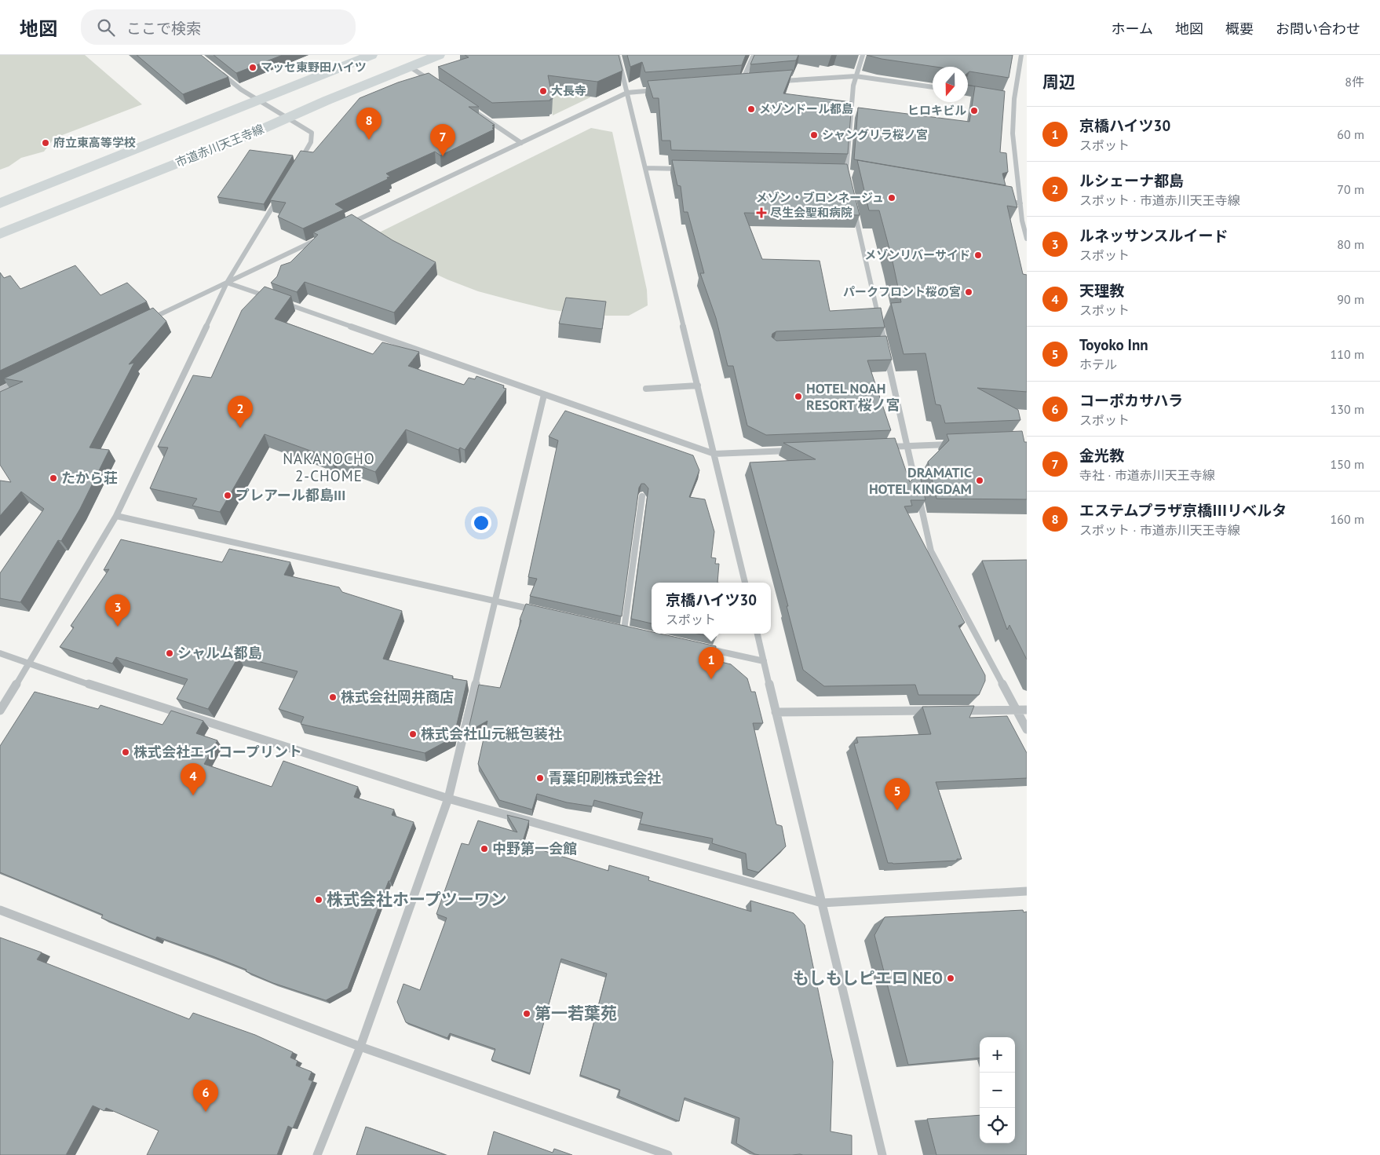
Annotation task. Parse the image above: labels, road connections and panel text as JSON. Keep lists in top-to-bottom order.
{
  "streets": {
    "main road": ["市道赤川天王寺線"]
  },
  "districts": ["NAKANOCHO 2-CHOME"],
  "places": {
    "other": [
      "マッセ東野田ハイツ",
      "大長寺",
      "メゾンドール都島",
      "ヒロキビル",
      "シャングリラ桜ノ宮",
      "府立東高等学校",
      "メゾン・ブロンネージュ",
      "メゾンリバーサイド",
      "パークフロント桜の宮",
      "HOTEL NOAH RESORT 桜ノ宮",
      "たから荘",
      "DRAMATIC HOTEL KINGDAM",
      "プレアール都島III",
      "シャルム都島",
      "株式会社岡井商店",
      "株式会社山元紙包装社",
      "株式会社エイコープリント",
      "青葉印刷株式会社",
      "中野第一会館",
      "株式会社ホープツーワン",
      "もしもしピエロ NEO",
      "第一若葉苑"
    ],
    "health": ["尽生会聖和病院"]
  },
  "north": "bottom",
  "page": {
    "header": "地図",
    "search": "ここで検索",
    "nav": [
      "ホーム",
      "地図",
      "概要",
      "お問い合わせ"
    ],
    "heading": ["周辺", "8件"],
    "list": [
      {
        "mark": "1",
        "name": "京橋ハイツ30",
        "note": "スポット",
        "value": "60 m"
      },
      {
        "mark": "2",
        "name": "ルシェーナ都島",
        "note": "スポット · 市道赤川天王寺線",
        "value": "70 m"
      },
      {
        "mark": "3",
        "name": "ルネッサンスルイード",
        "note": "スポット",
        "value": "80 m"
      },
      {
        "mark": "4",
        "name": "天理教",
        "note": "スポット",
        "value": "90 m"
      },
      {
        "mark": "5",
        "name": "Toyoko Inn",
        "note": "ホテル",
        "value": "110 m"
      },
      {
        "mark": "6",
        "name": "コーポカサハラ",
        "note": "スポット",
        "value": "130 m"
      },
      {
        "mark": "7",
        "name": "金光教",
        "note": "寺社 · 市道赤川天王寺線",
        "value": "150 m"
      },
      {
        "mark": "8",
        "name": "エステムプラザ京橋Ⅲリベルタ",
        "note": "スポット · 市道赤川天王寺線",
        "value": "160 m"
      }
    ],
    "pins": [
      "8",
      "7",
      "2",
      "3",
      "1",
      "4",
      "5",
      "6"
    ],
    "popup": ["京橋ハイツ30", "スポット"],
    "map_buttons": ["+", "−"]
  }
}
